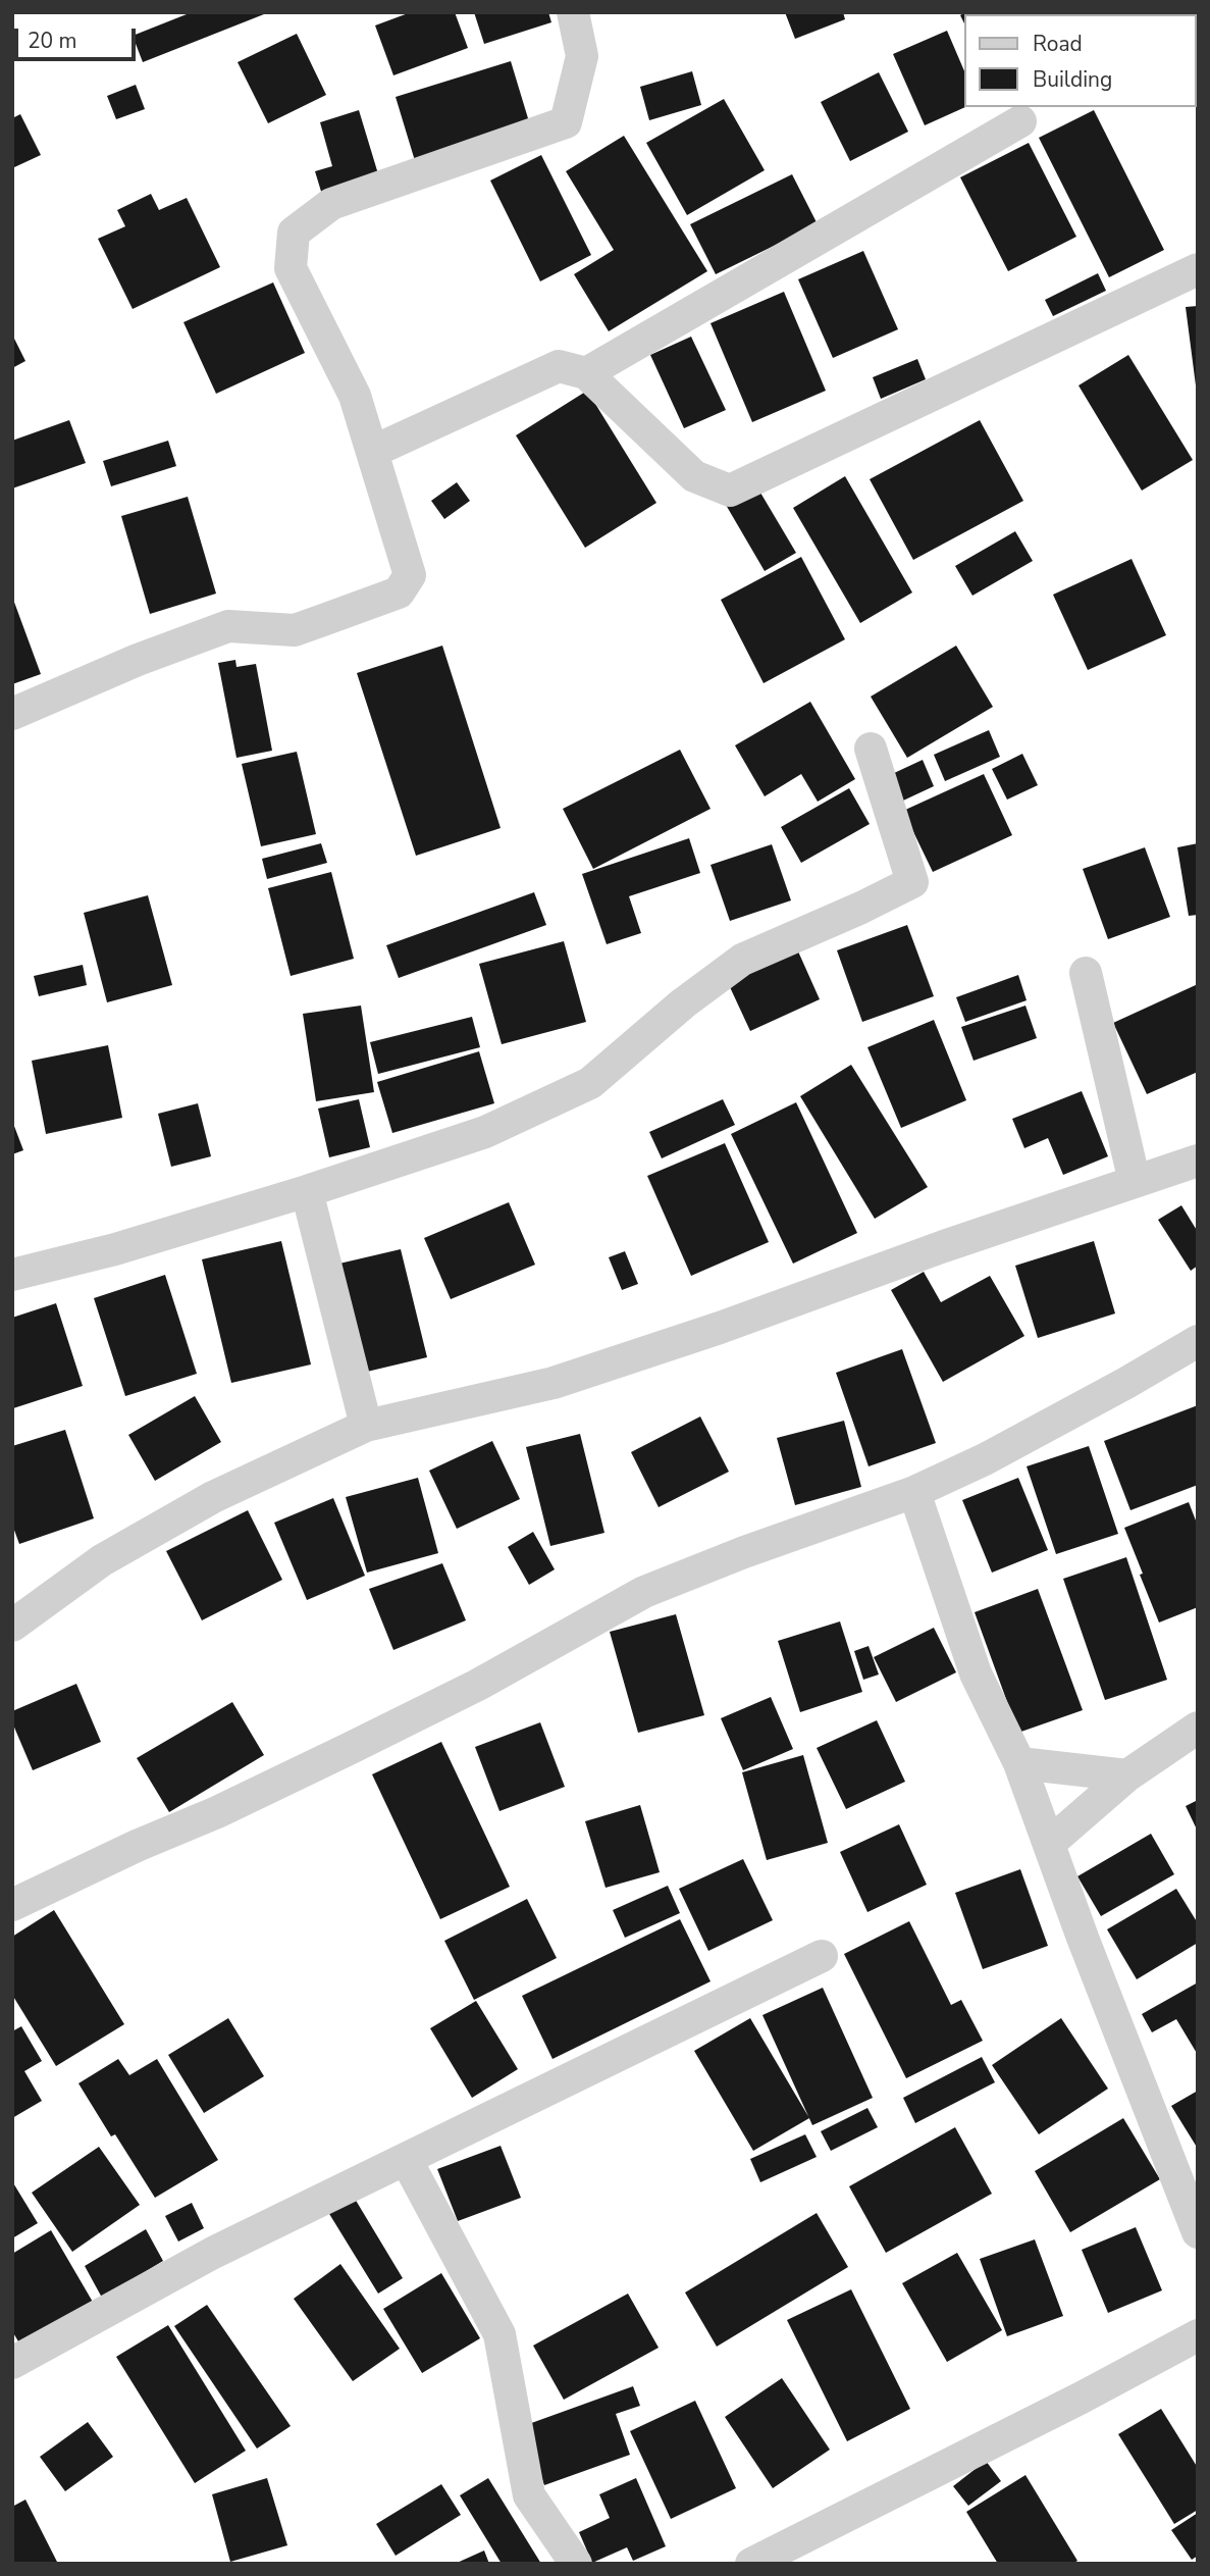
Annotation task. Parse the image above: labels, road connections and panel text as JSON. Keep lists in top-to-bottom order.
{
  "legend": ["Road", "Building"],
  "scale_bar": "20 m"
}
